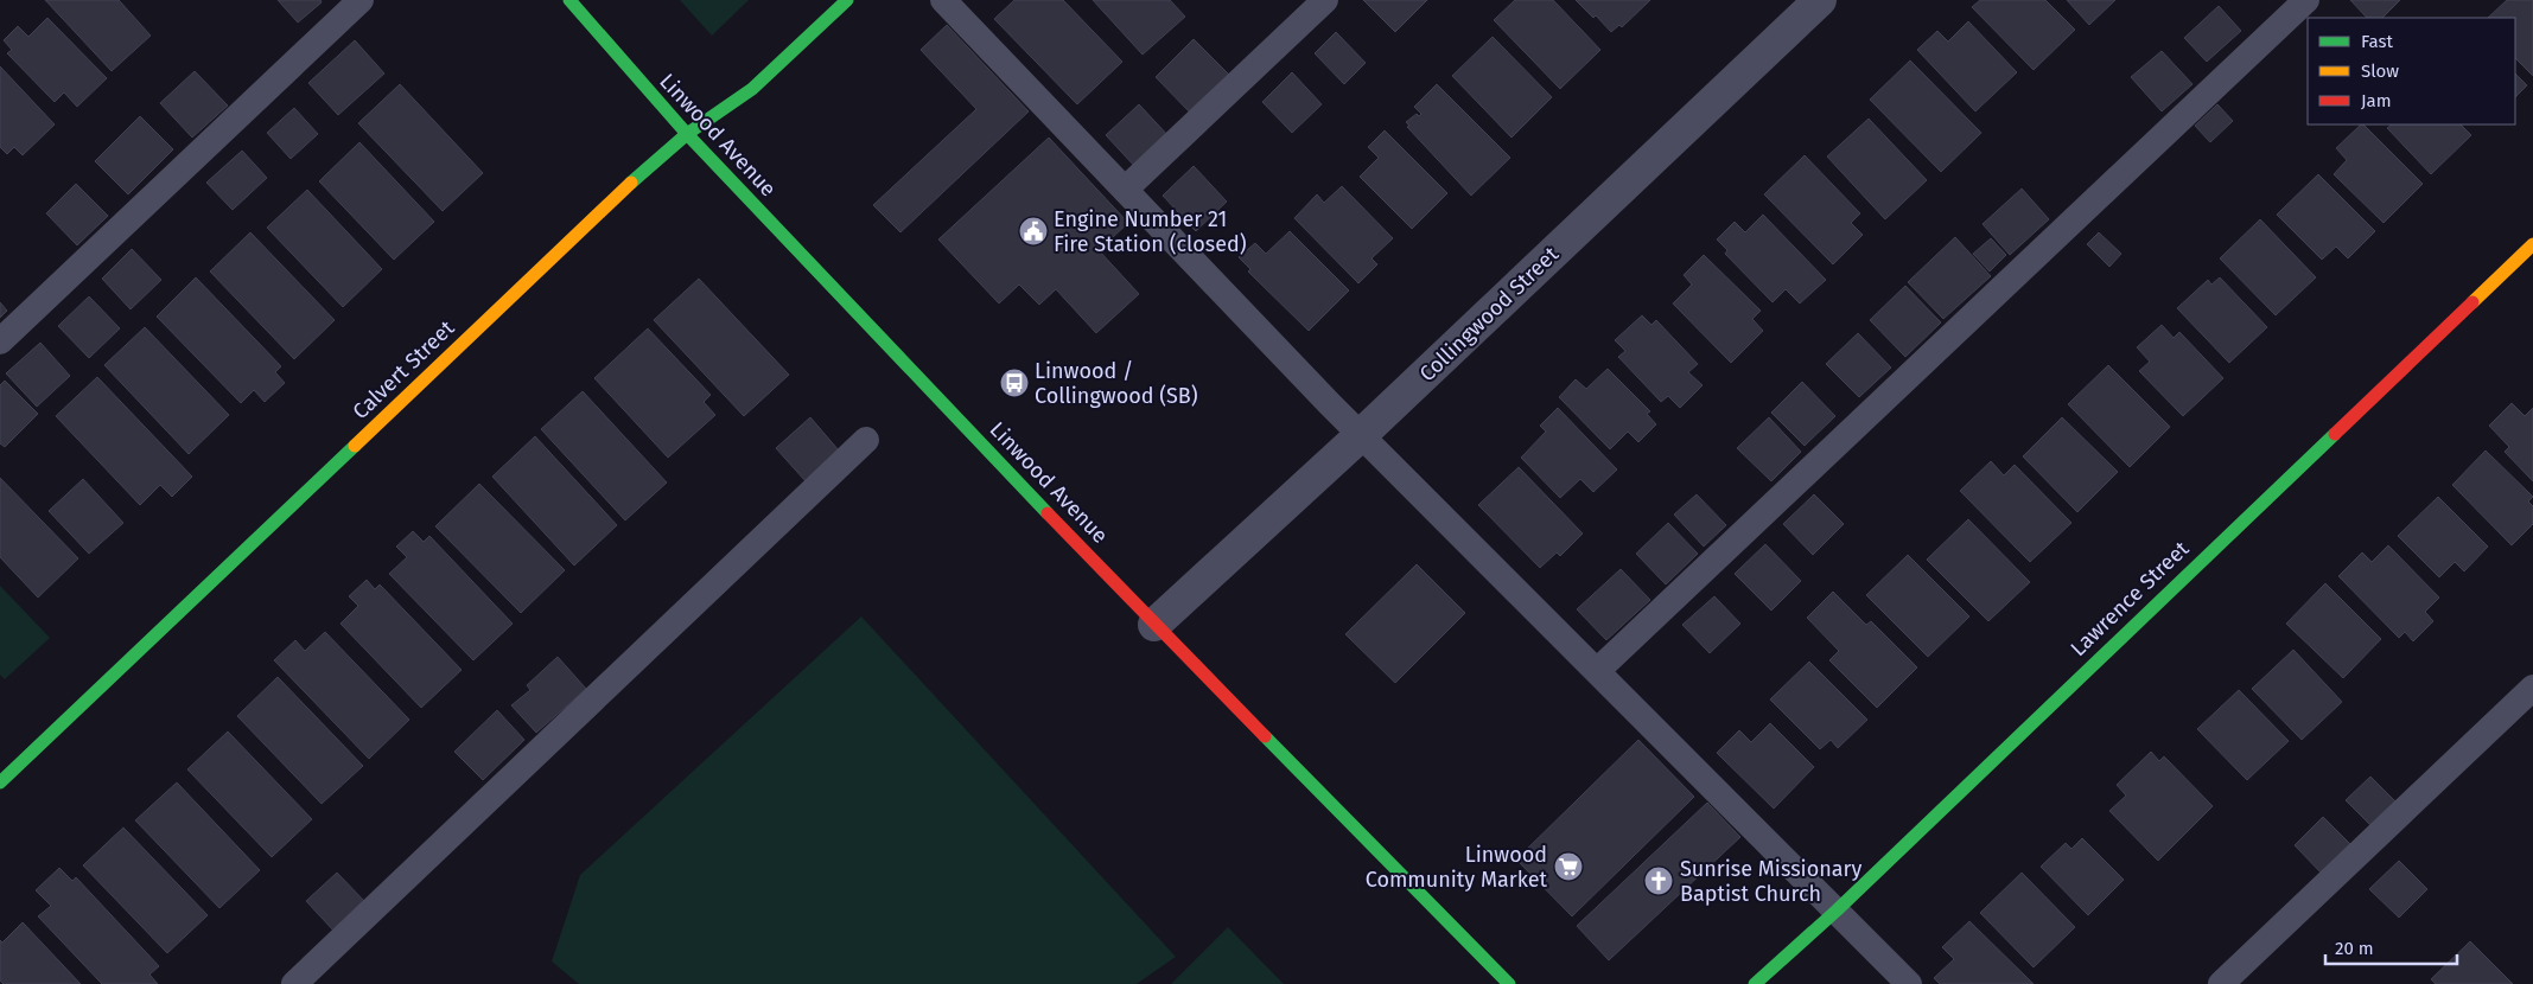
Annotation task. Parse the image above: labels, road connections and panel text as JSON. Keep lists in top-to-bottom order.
{
  "streets": {
    "street": [
      "Linwood Avenue",
      "Collingwood Street",
      "Calvert Street",
      "Lawrence Street"
    ]
  },
  "crossings": [
    ["Linwood Avenue", "Collingwood Street"],
    ["Linwood Avenue", "Calvert Street"]
  ],
  "places": {
    "public building": ["Engine Number 21 Fire Station (closed)"],
    "bus stop": ["Linwood / Collingwood (SB)"],
    "supermarket": ["Linwood Community Market"],
    "church": ["Sunrise Missionary Baptist Church"]
  },
  "legend": ["Fast", "Slow", "Jam"],
  "scale_bar": "20 m"
}
